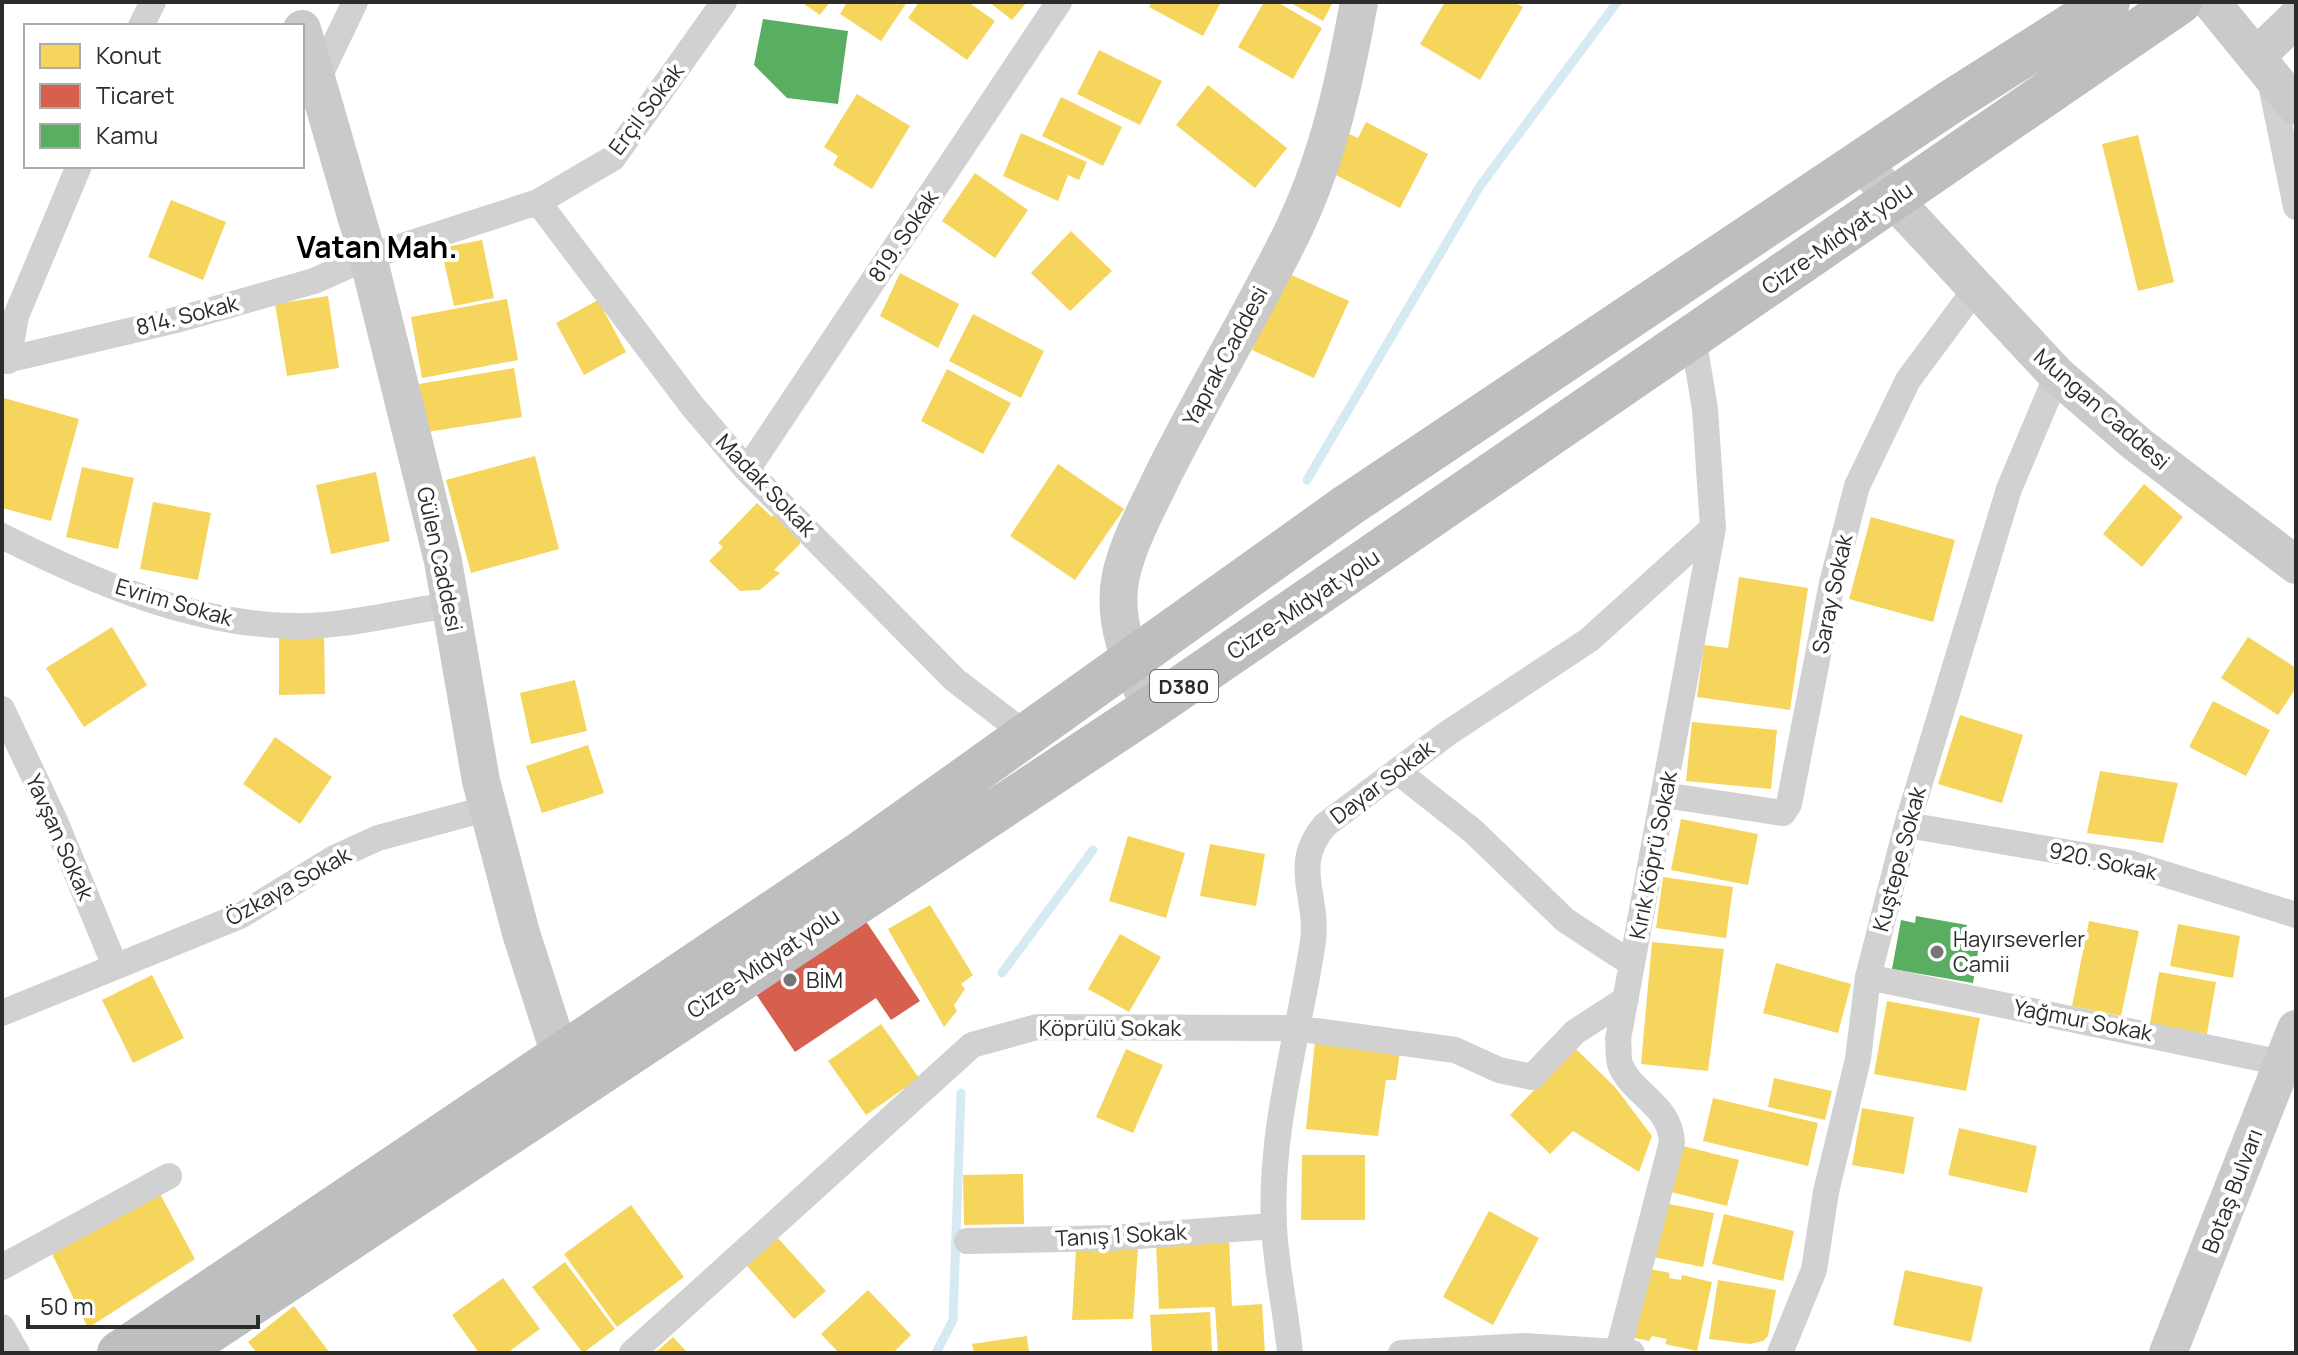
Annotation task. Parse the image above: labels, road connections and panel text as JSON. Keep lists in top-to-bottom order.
{
  "streets": {
    "highway": ["Cizre-Midyat yolu", "D380"],
    "street": [
      "Erçil Sokak",
      "819. Sokak",
      "814. Sokak",
      "Yaprak Caddesi",
      "Mungan Caddesi",
      "Madak Sokak",
      "Gülen Caddesi",
      "Saray Sokak",
      "Evrim Sokak",
      "Dayar Sokak",
      "Yavşan Sokak",
      "Kırık Köprü Sokak",
      "Kuştepe Sokak",
      "920. Sokak",
      "Özkaya Sokak",
      "Yağmur Sokak",
      "Köprülü Sokak",
      "Botaş Bulvarı",
      "Tanış 1 Sokak"
    ]
  },
  "crossings": [
    ["Erçil Sokak", "814. Sokak"],
    ["Erçil Sokak", "Madak Sokak"],
    ["Erçil Sokak", "Gülen Caddesi"],
    ["819. Sokak", "Madak Sokak"],
    ["Cizre-Midyat yolu", "Yaprak Caddesi"],
    ["Cizre-Midyat yolu", "Mungan Caddesi"],
    ["Cizre-Midyat yolu", "Madak Sokak"],
    ["Cizre-Midyat yolu", "Gülen Caddesi"],
    ["Cizre-Midyat yolu", "Kırık Köprü Sokak"],
    ["814. Sokak", "Gülen Caddesi"],
    ["Mungan Caddesi", "Saray Sokak"],
    ["Mungan Caddesi", "Kuştepe Sokak"],
    ["Gülen Caddesi", "Evrim Sokak"],
    ["Gülen Caddesi", "Özkaya Sokak"],
    ["Saray Sokak", "Kırık Köprü Sokak"],
    ["Dayar Sokak", "Kırık Köprü Sokak"],
    ["Dayar Sokak", "Köprülü Sokak"],
    ["Dayar Sokak", "Tanış 1 Sokak"],
    ["Yavşan Sokak", "Özkaya Sokak"],
    ["Kırık Köprü Sokak", "Köprülü Sokak"],
    ["Kuştepe Sokak", "920. Sokak"],
    ["Kuştepe Sokak", "Yağmur Sokak"],
    ["Yağmur Sokak", "Botaş Bulvarı"]
  ],
  "districts": ["Vatan Mah."],
  "places": ["Hayırseverler Camii", "BİM"],
  "legend": ["Konut", "Ticaret", "Kamu"],
  "scale_bar": "50 m"
}
